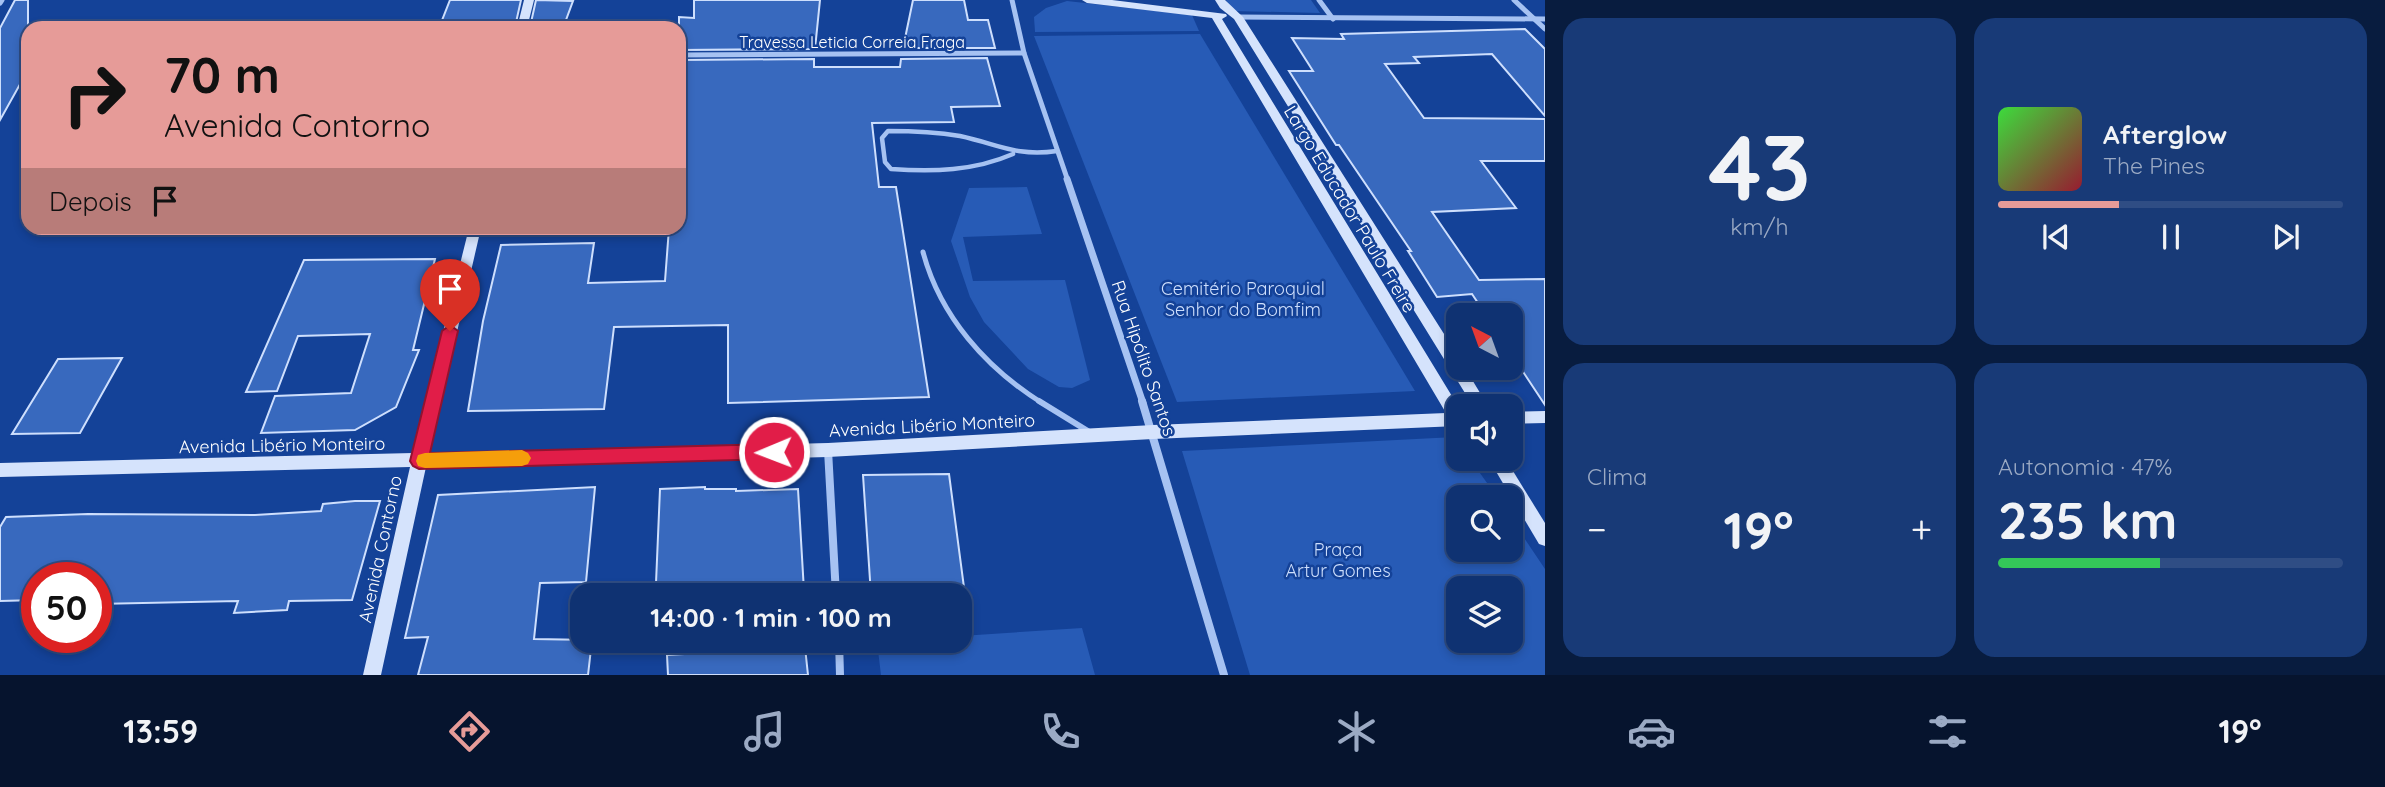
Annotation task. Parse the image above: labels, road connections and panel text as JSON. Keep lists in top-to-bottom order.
{
  "streets": {
    "main road": ["Largo Educador Paulo Freire", "Avenida Libério Monteiro", "Avenida Contorno"],
    "street": ["Travessa Leticia Correia Fraga", "Rua Hipólito Santos"]
  },
  "crossings": [
    ["Travessa Leticia Correia Fraga", "Rua Hipólito Santos"],
    ["Rua Hipólito Santos", "Avenida Libério Monteiro"],
    ["Avenida Libério Monteiro", "Avenida Contorno"]
  ],
  "parks": ["Cemitério Paroquial Senhor do Bomfim", "Praça Artur Gomes"],
  "north": "top left",
  "page": {
    "tile": [
      ["43", "km/h"],
      "Clima",
      ["Autonomia · 47%", "235 km"]
    ],
    "turn": ["70 m", "Avenida Contorno"],
    "song": ["Afterglow", "The Pines"],
    "then": "Depois",
    "heat": ["−", "19°", "+"],
    "limit": "50",
    "trip": "14:00 · 1 min · 100 m",
    "tabs": ["13:59", "19°"]
  }
}
